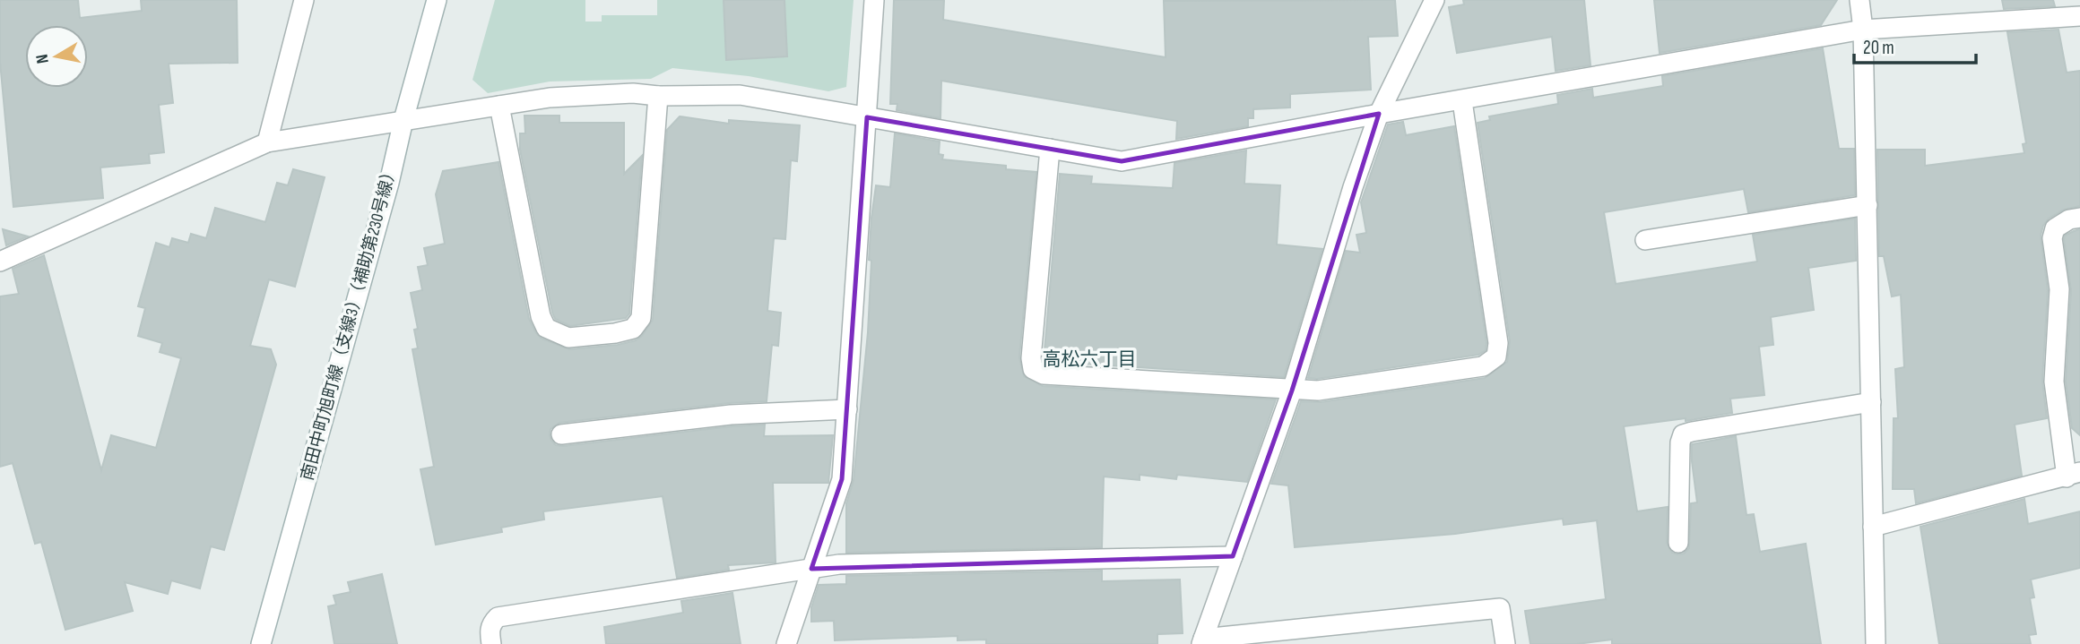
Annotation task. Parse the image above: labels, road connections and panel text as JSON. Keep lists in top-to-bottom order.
{
  "streets": {
    "street": ["南田中町旭町線（支線3）（補助第230号線）"]
  },
  "districts": ["高松六丁目"],
  "scale_bar": "20 m",
  "north": "left"
}
